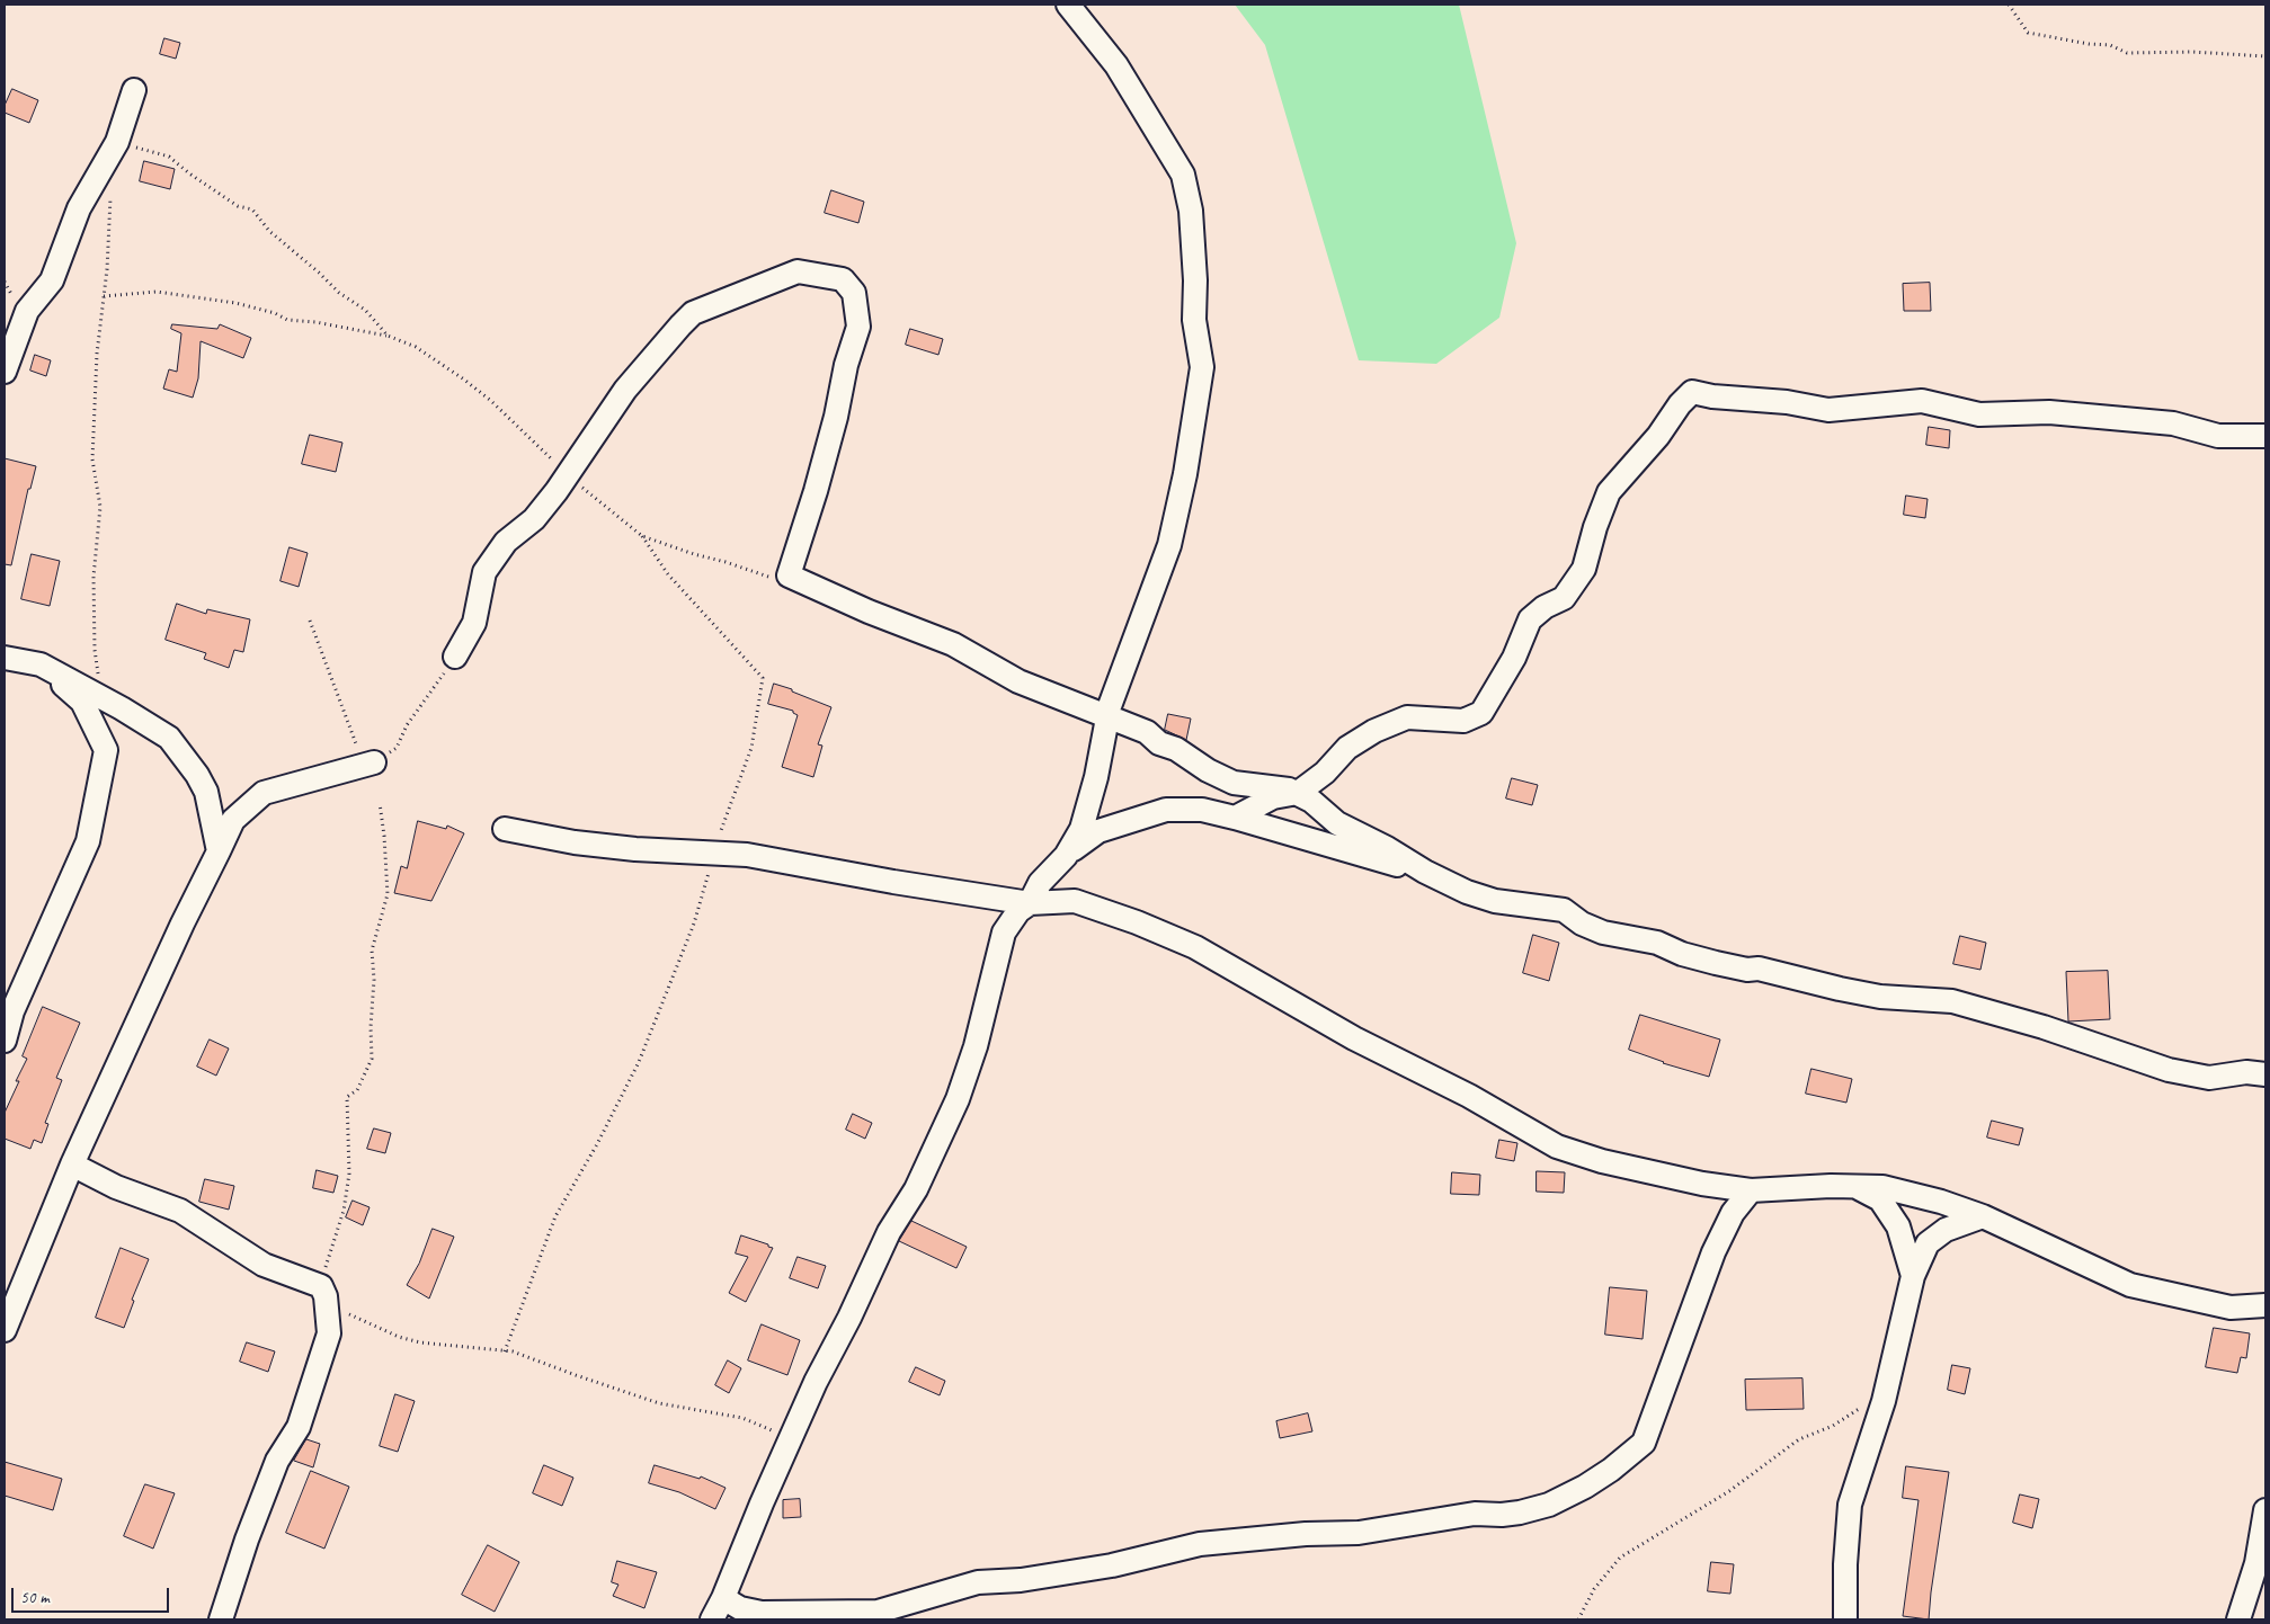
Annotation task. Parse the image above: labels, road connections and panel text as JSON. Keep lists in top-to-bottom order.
{
  "scale_bar": "50 m"
}
